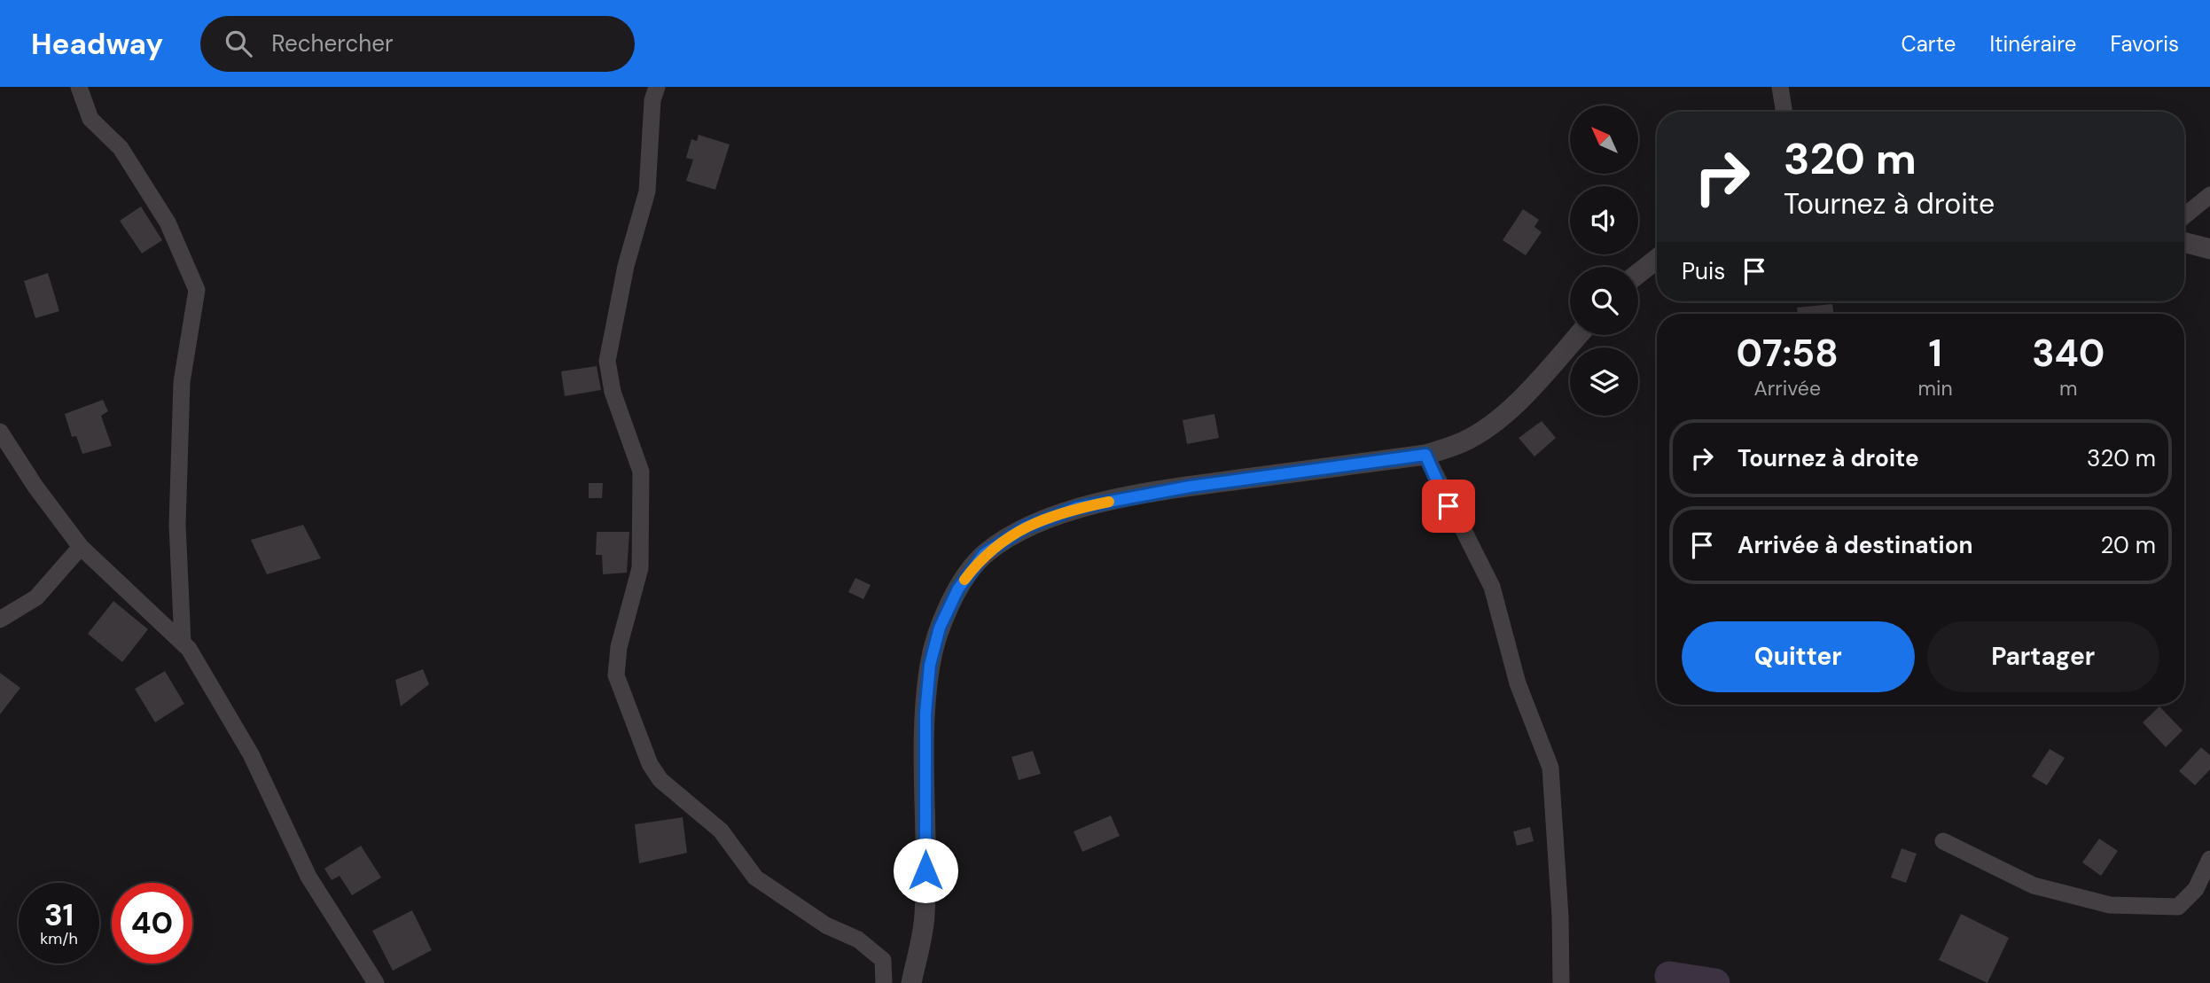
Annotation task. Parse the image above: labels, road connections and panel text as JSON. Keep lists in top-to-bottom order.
{
  "north": "top left",
  "page": {
    "header": "Headway",
    "search": "Rechercher",
    "nav": ["Carte", "Itinéraire", "Favoris"],
    "turn": ["320 m", "Tournez à droite"],
    "then": "Puis",
    "eta": [
      "07:58",
      "Arrivée",
      "1",
      "min",
      "340",
      "m"
    ],
    "list": [
      {
        "name": "Tournez à droite",
        "value": "320 m"
      },
      {
        "name": "Arrivée à destination",
        "value": "20 m"
      }
    ],
    "buttons": ["Quitter", "Partager"],
    "speed": "31 km/h",
    "limit": "40"
  }
}
